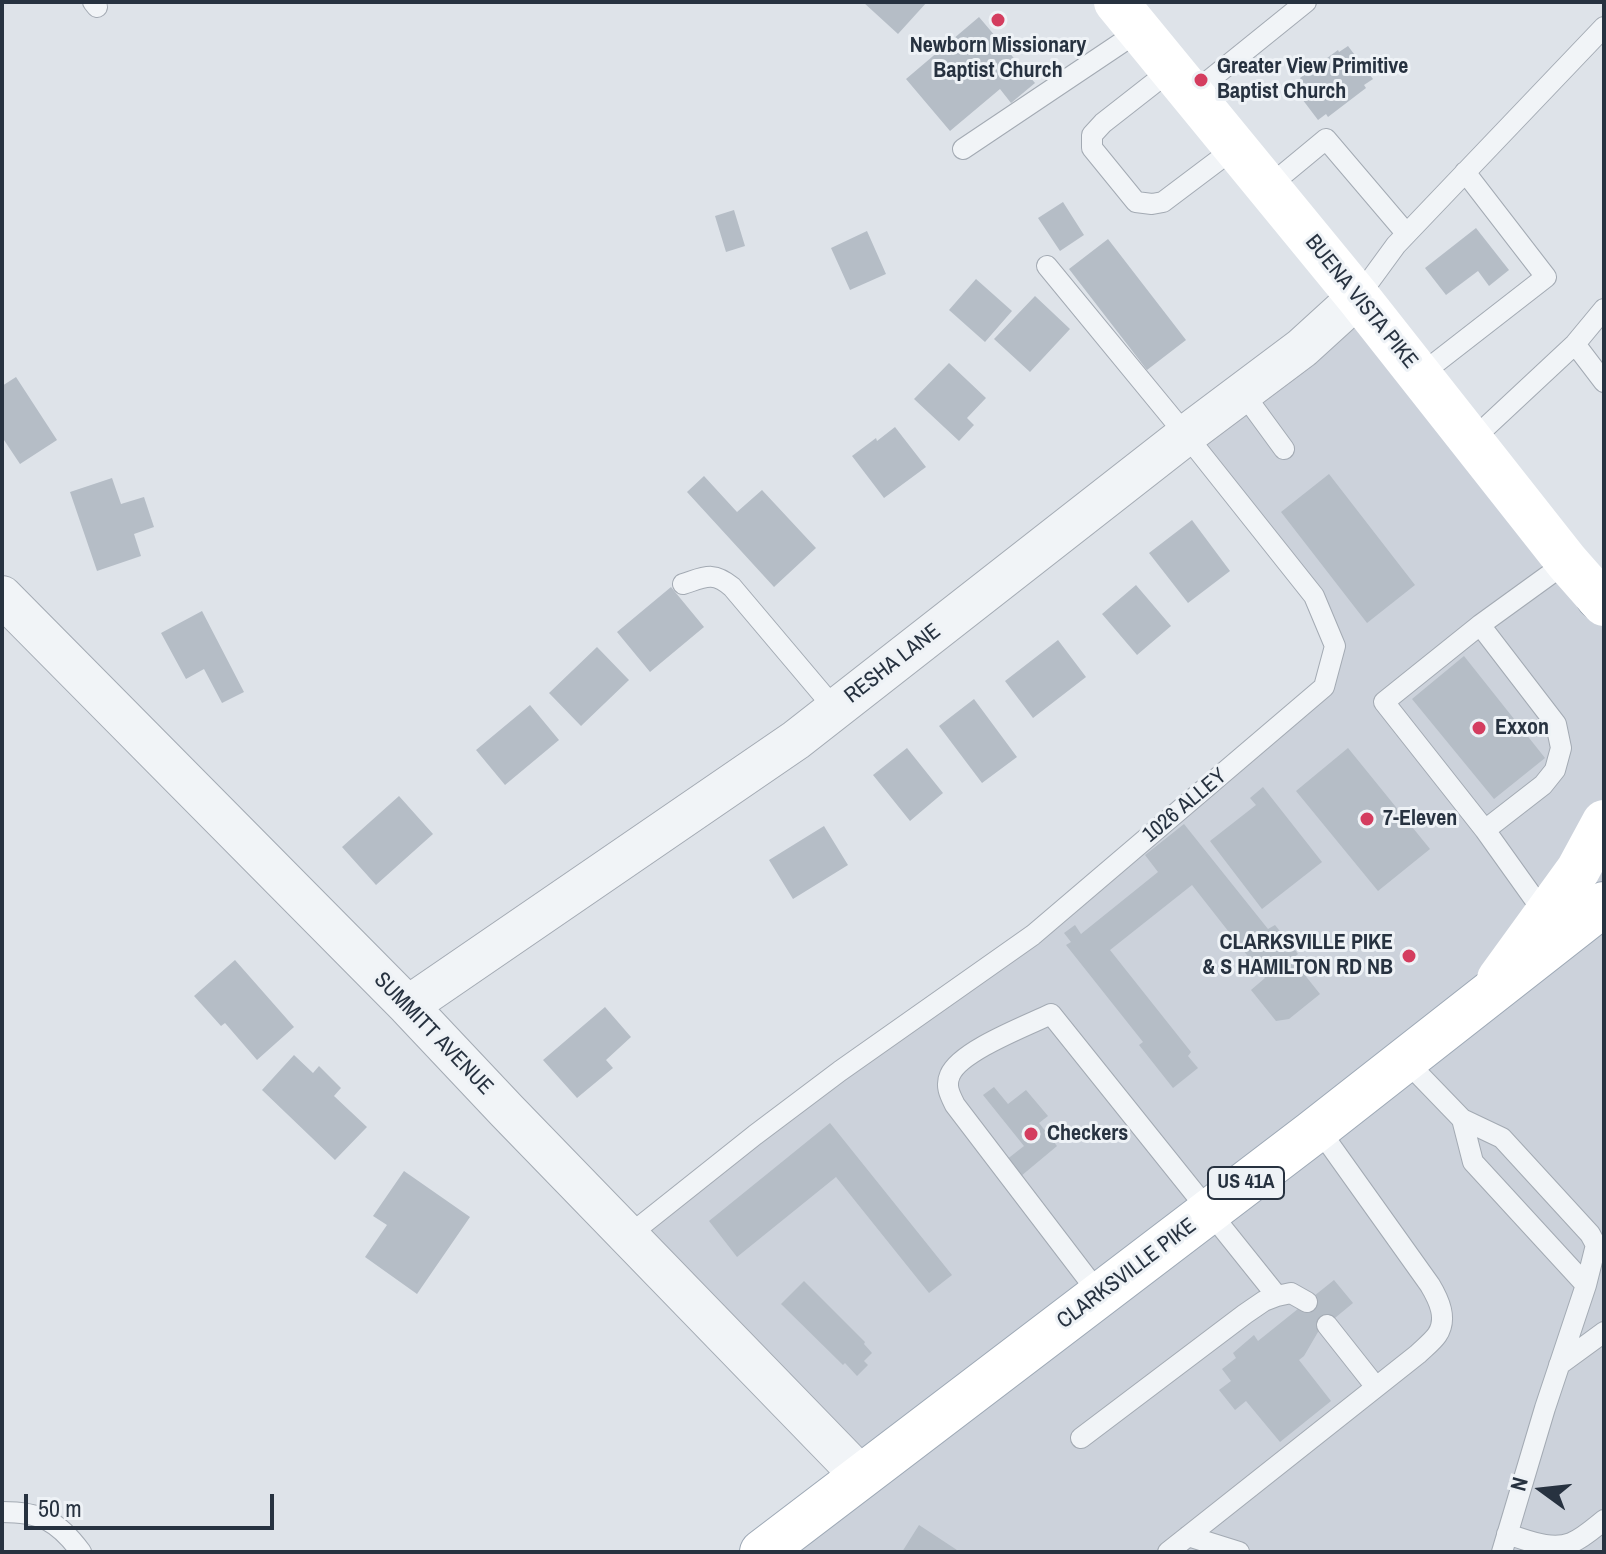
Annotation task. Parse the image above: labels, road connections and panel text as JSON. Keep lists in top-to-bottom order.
{
  "streets": {
    "main road": ["BUENA VISTA PIKE", "US 41A", "CLARKSVILLE PIKE"],
    "street": ["RESHA LANE", "SUMMITT AVENUE"],
    "lane": ["1026 ALLEY"]
  },
  "crossings": [
    ["BUENA VISTA PIKE", "RESHA LANE"],
    ["RESHA LANE", "1026 ALLEY"],
    ["RESHA LANE", "SUMMITT AVENUE"],
    ["1026 ALLEY", "SUMMITT AVENUE"],
    ["SUMMITT AVENUE", "CLARKSVILLE PIKE"]
  ],
  "places": [
    "Newborn Missionary Baptist Church",
    "Greater View Primitive Baptist Church",
    "Exxon",
    "7-Eleven",
    "CLARKSVILLE PIKE & S HAMILTON RD NB",
    "Checkers"
  ],
  "scale_bar": "50 m",
  "north": "left"
}
